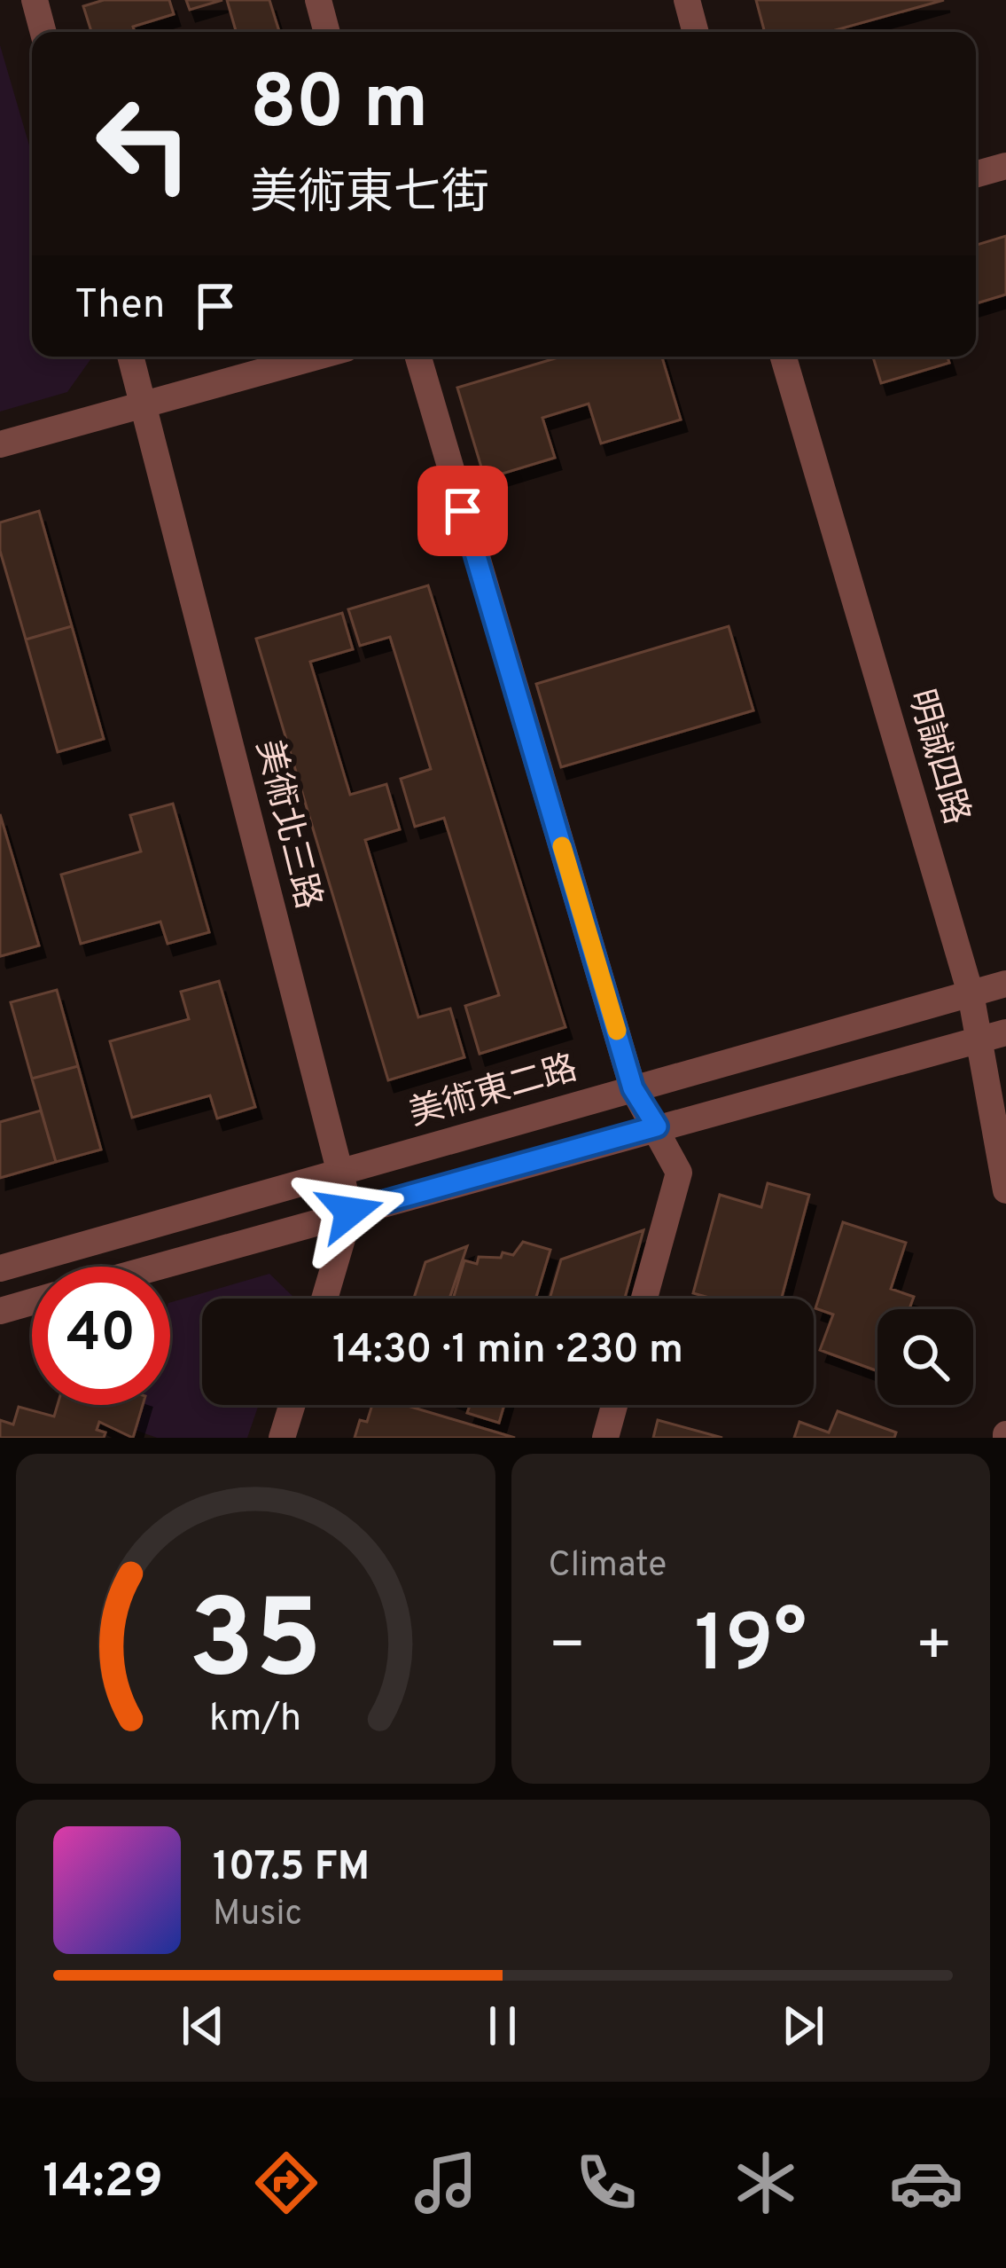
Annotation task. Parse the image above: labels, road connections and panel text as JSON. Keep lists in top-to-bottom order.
{
  "streets": {
    "street": ["明誠四路", "美術北三路", "美術東二路"]
  },
  "crossings": [
    ["明誠四路", "美術東二路"],
    ["美術北三路", "美術東二路"]
  ],
  "page": {
    "turn": ["80 m", "美術東七街"],
    "then": "Then",
    "limit": "40",
    "trip": "14:30 · 1 min · 230 m",
    "tile": "Climate",
    "heat": ["−", "19°", "+"],
    "song": ["107.5 FM", "Music"],
    "tabs": "14:29",
    "gauge": ["35", "km/h"]
  }
}
